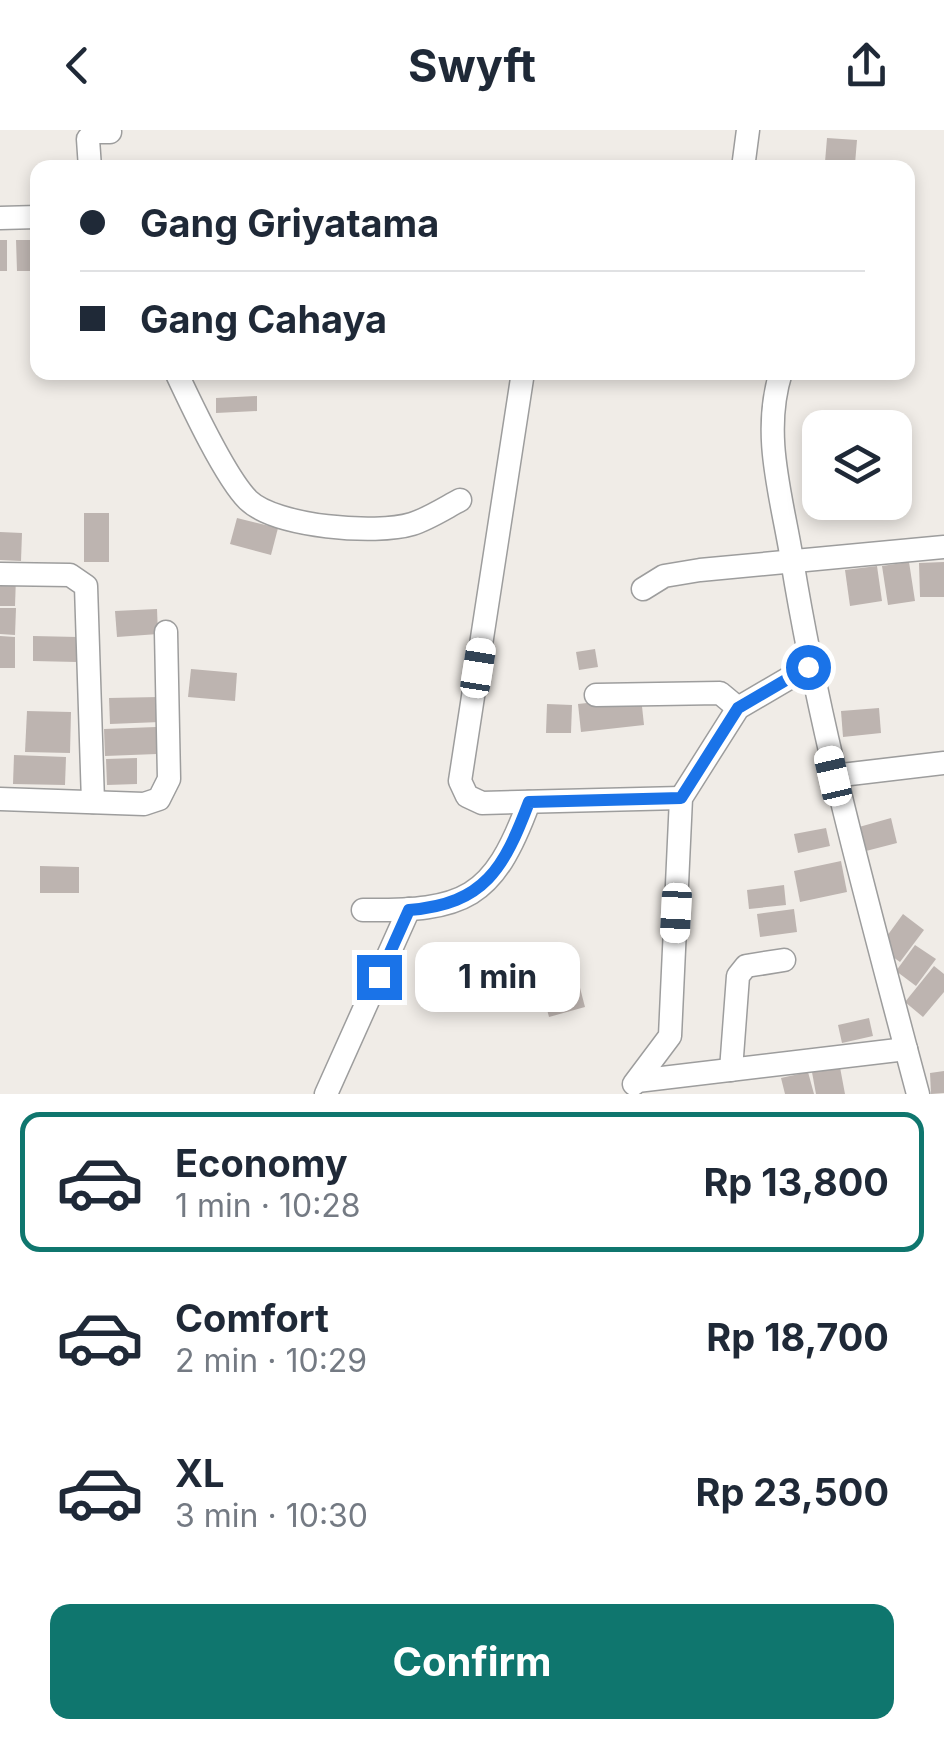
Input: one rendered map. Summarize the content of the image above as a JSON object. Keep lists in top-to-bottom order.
{
  "page": {
    "header": "Swyft",
    "banner": ["Gang Griyatama", "Gang Cahaya"],
    "bubble": "1 min",
    "list": [
      {
        "name": "Economy",
        "note": "1 min · 10:28",
        "value": "Rp 13,800"
      },
      {
        "name": "Comfort",
        "note": "2 min · 10:29",
        "value": "Rp 18,700"
      },
      {
        "name": "XL",
        "note": "3 min · 10:30",
        "value": "Rp 23,500"
      }
    ],
    "buttons": "Confirm"
  }
}
